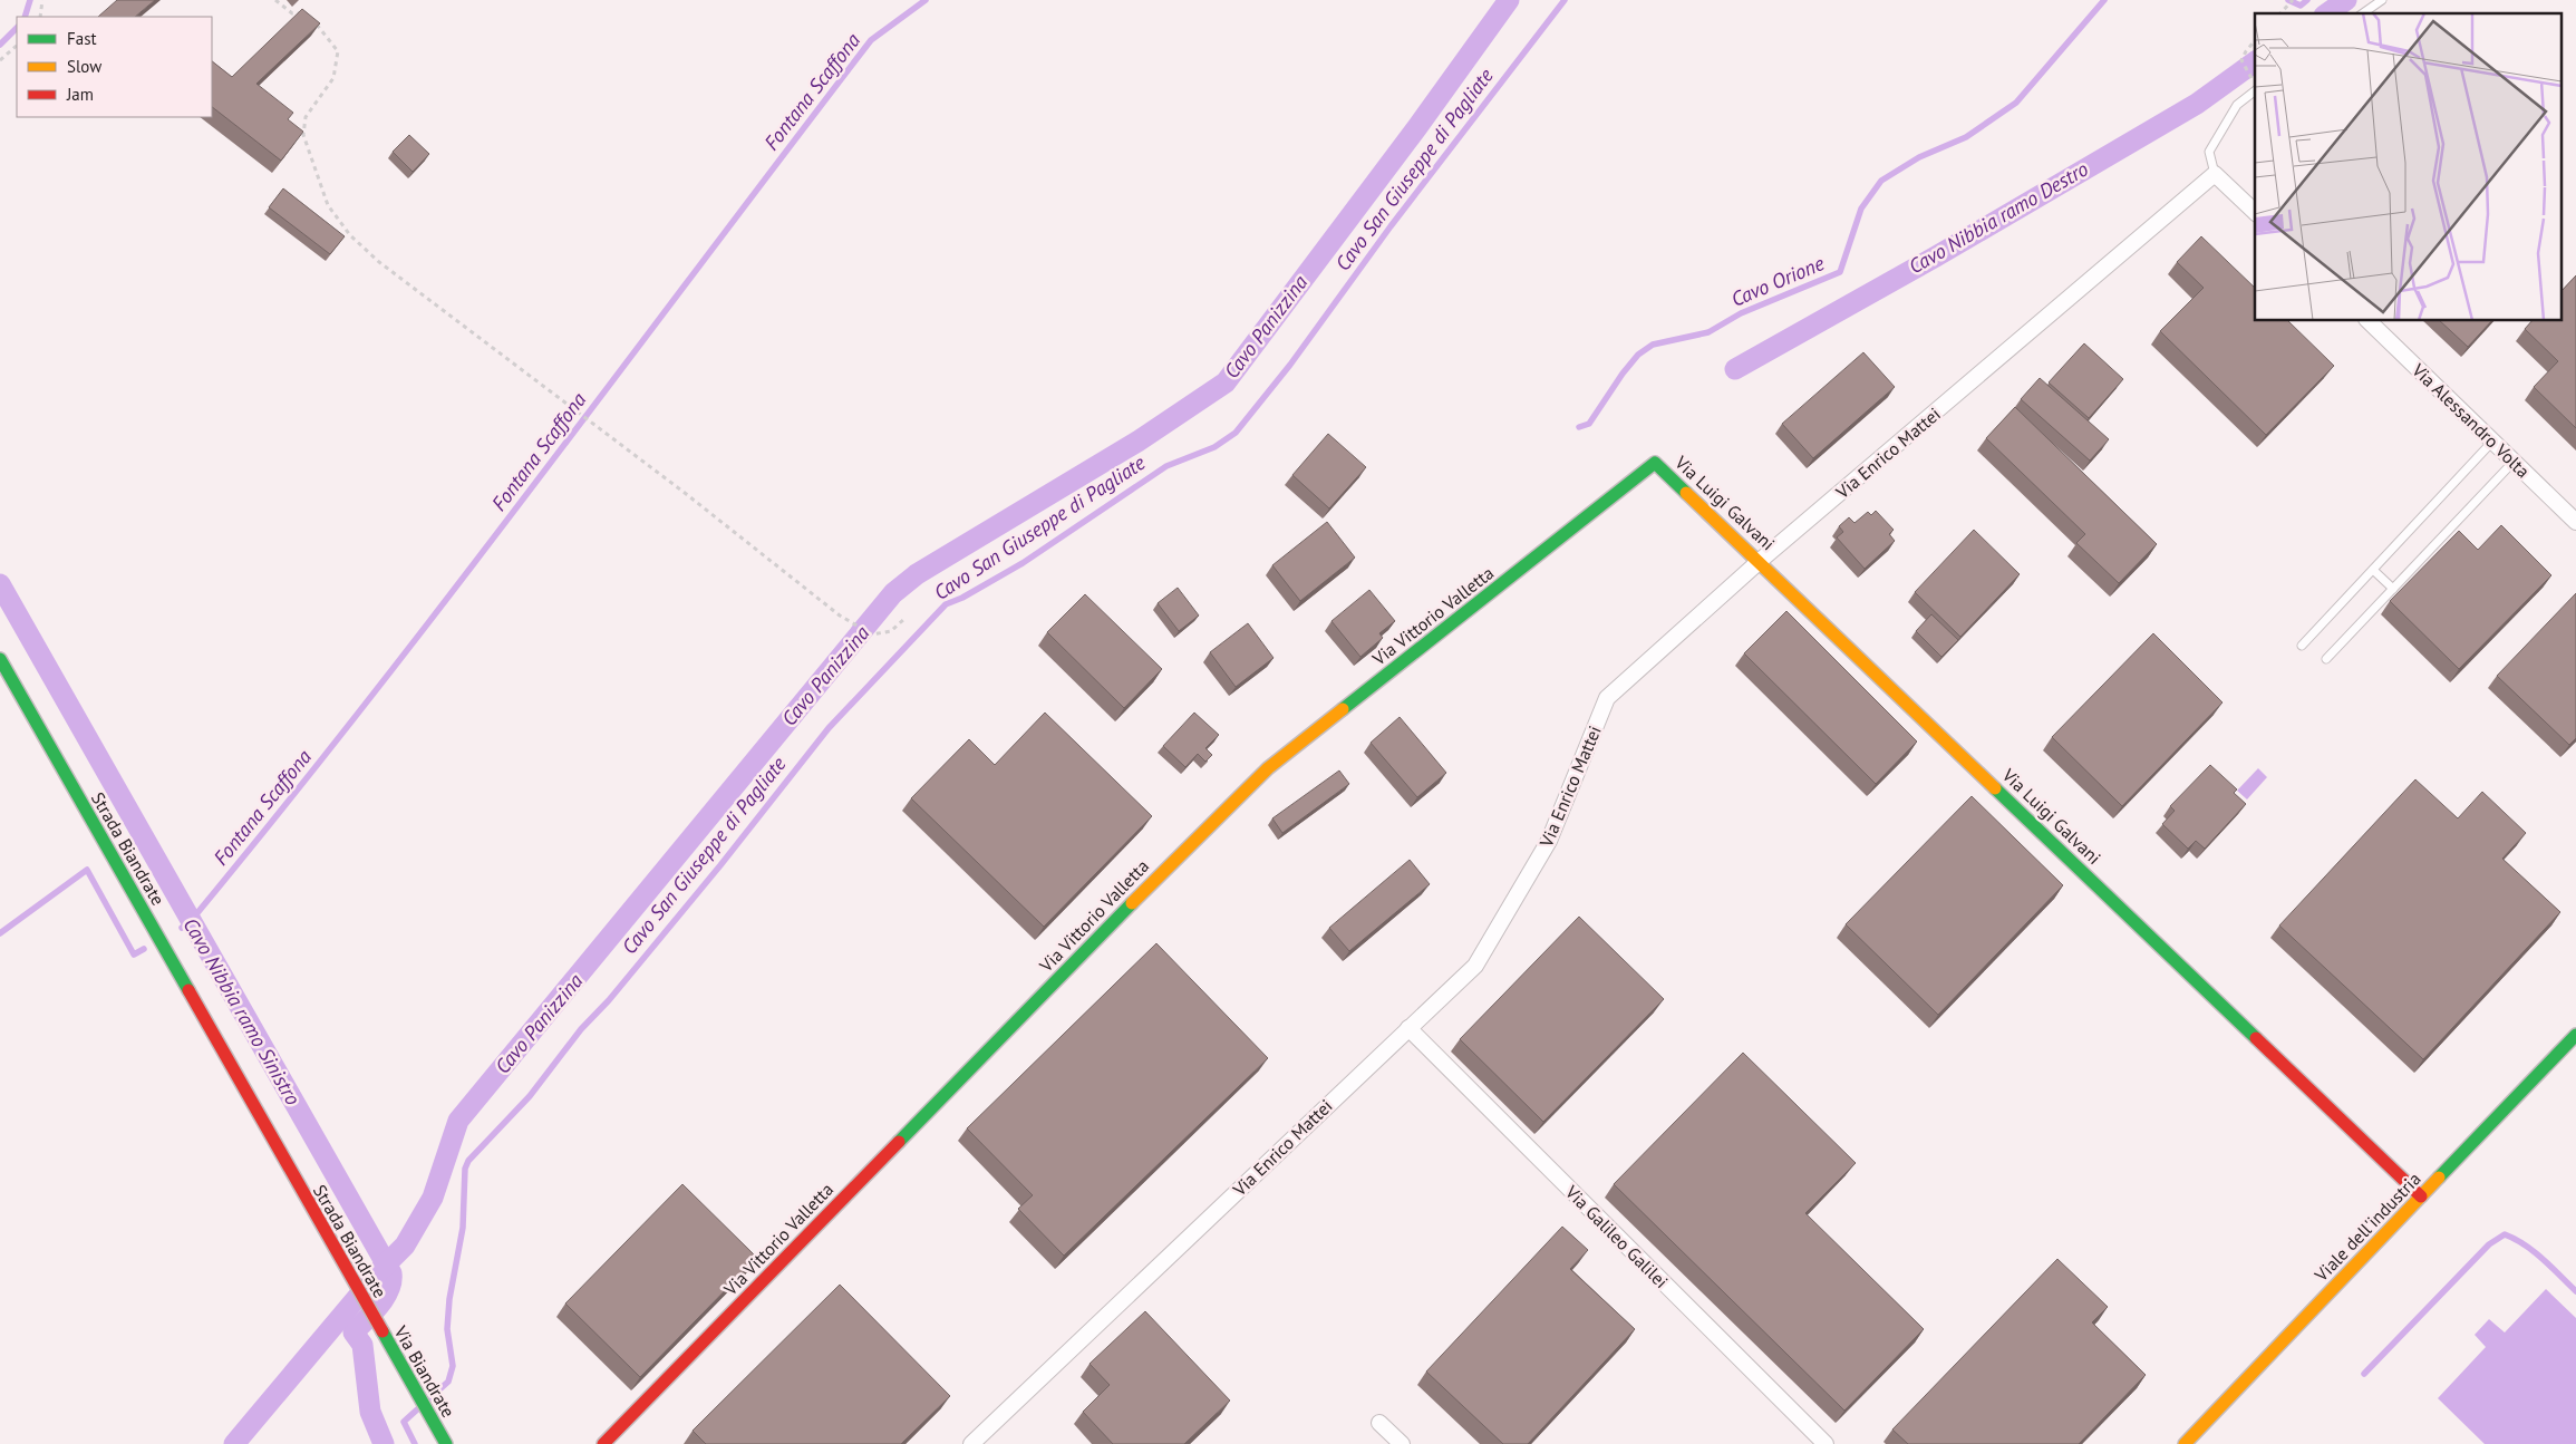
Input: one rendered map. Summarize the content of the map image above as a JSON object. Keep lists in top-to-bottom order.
{
  "streets": {
    "street": [
      "Via Alessandro Volta",
      "Via Enrico Mattei",
      "Via Luigi Galvani",
      "Via Vittorio Valletta",
      "Strada Biandrate",
      "Viale dell'industria",
      "Via Galileo Galilei",
      "Via Biandrate"
    ]
  },
  "crossings": [
    ["Via Enrico Mattei", "Via Luigi Galvani"],
    ["Via Enrico Mattei", "Via Galileo Galilei"],
    ["Via Luigi Galvani", "Via Vittorio Valletta"],
    ["Via Luigi Galvani", "Viale dell'industria"],
    ["Strada Biandrate", "Via Biandrate"]
  ],
  "water": [
    "Fontana Scaffona",
    "Cavo San Giuseppe di Pagliate",
    "Cavo Nibbia ramo Destro",
    "Cavo Orione",
    "Cavo Panizzina",
    "Cavo Nibbia ramo Sinistro"
  ],
  "legend": ["Fast", "Slow", "Jam"]
}
